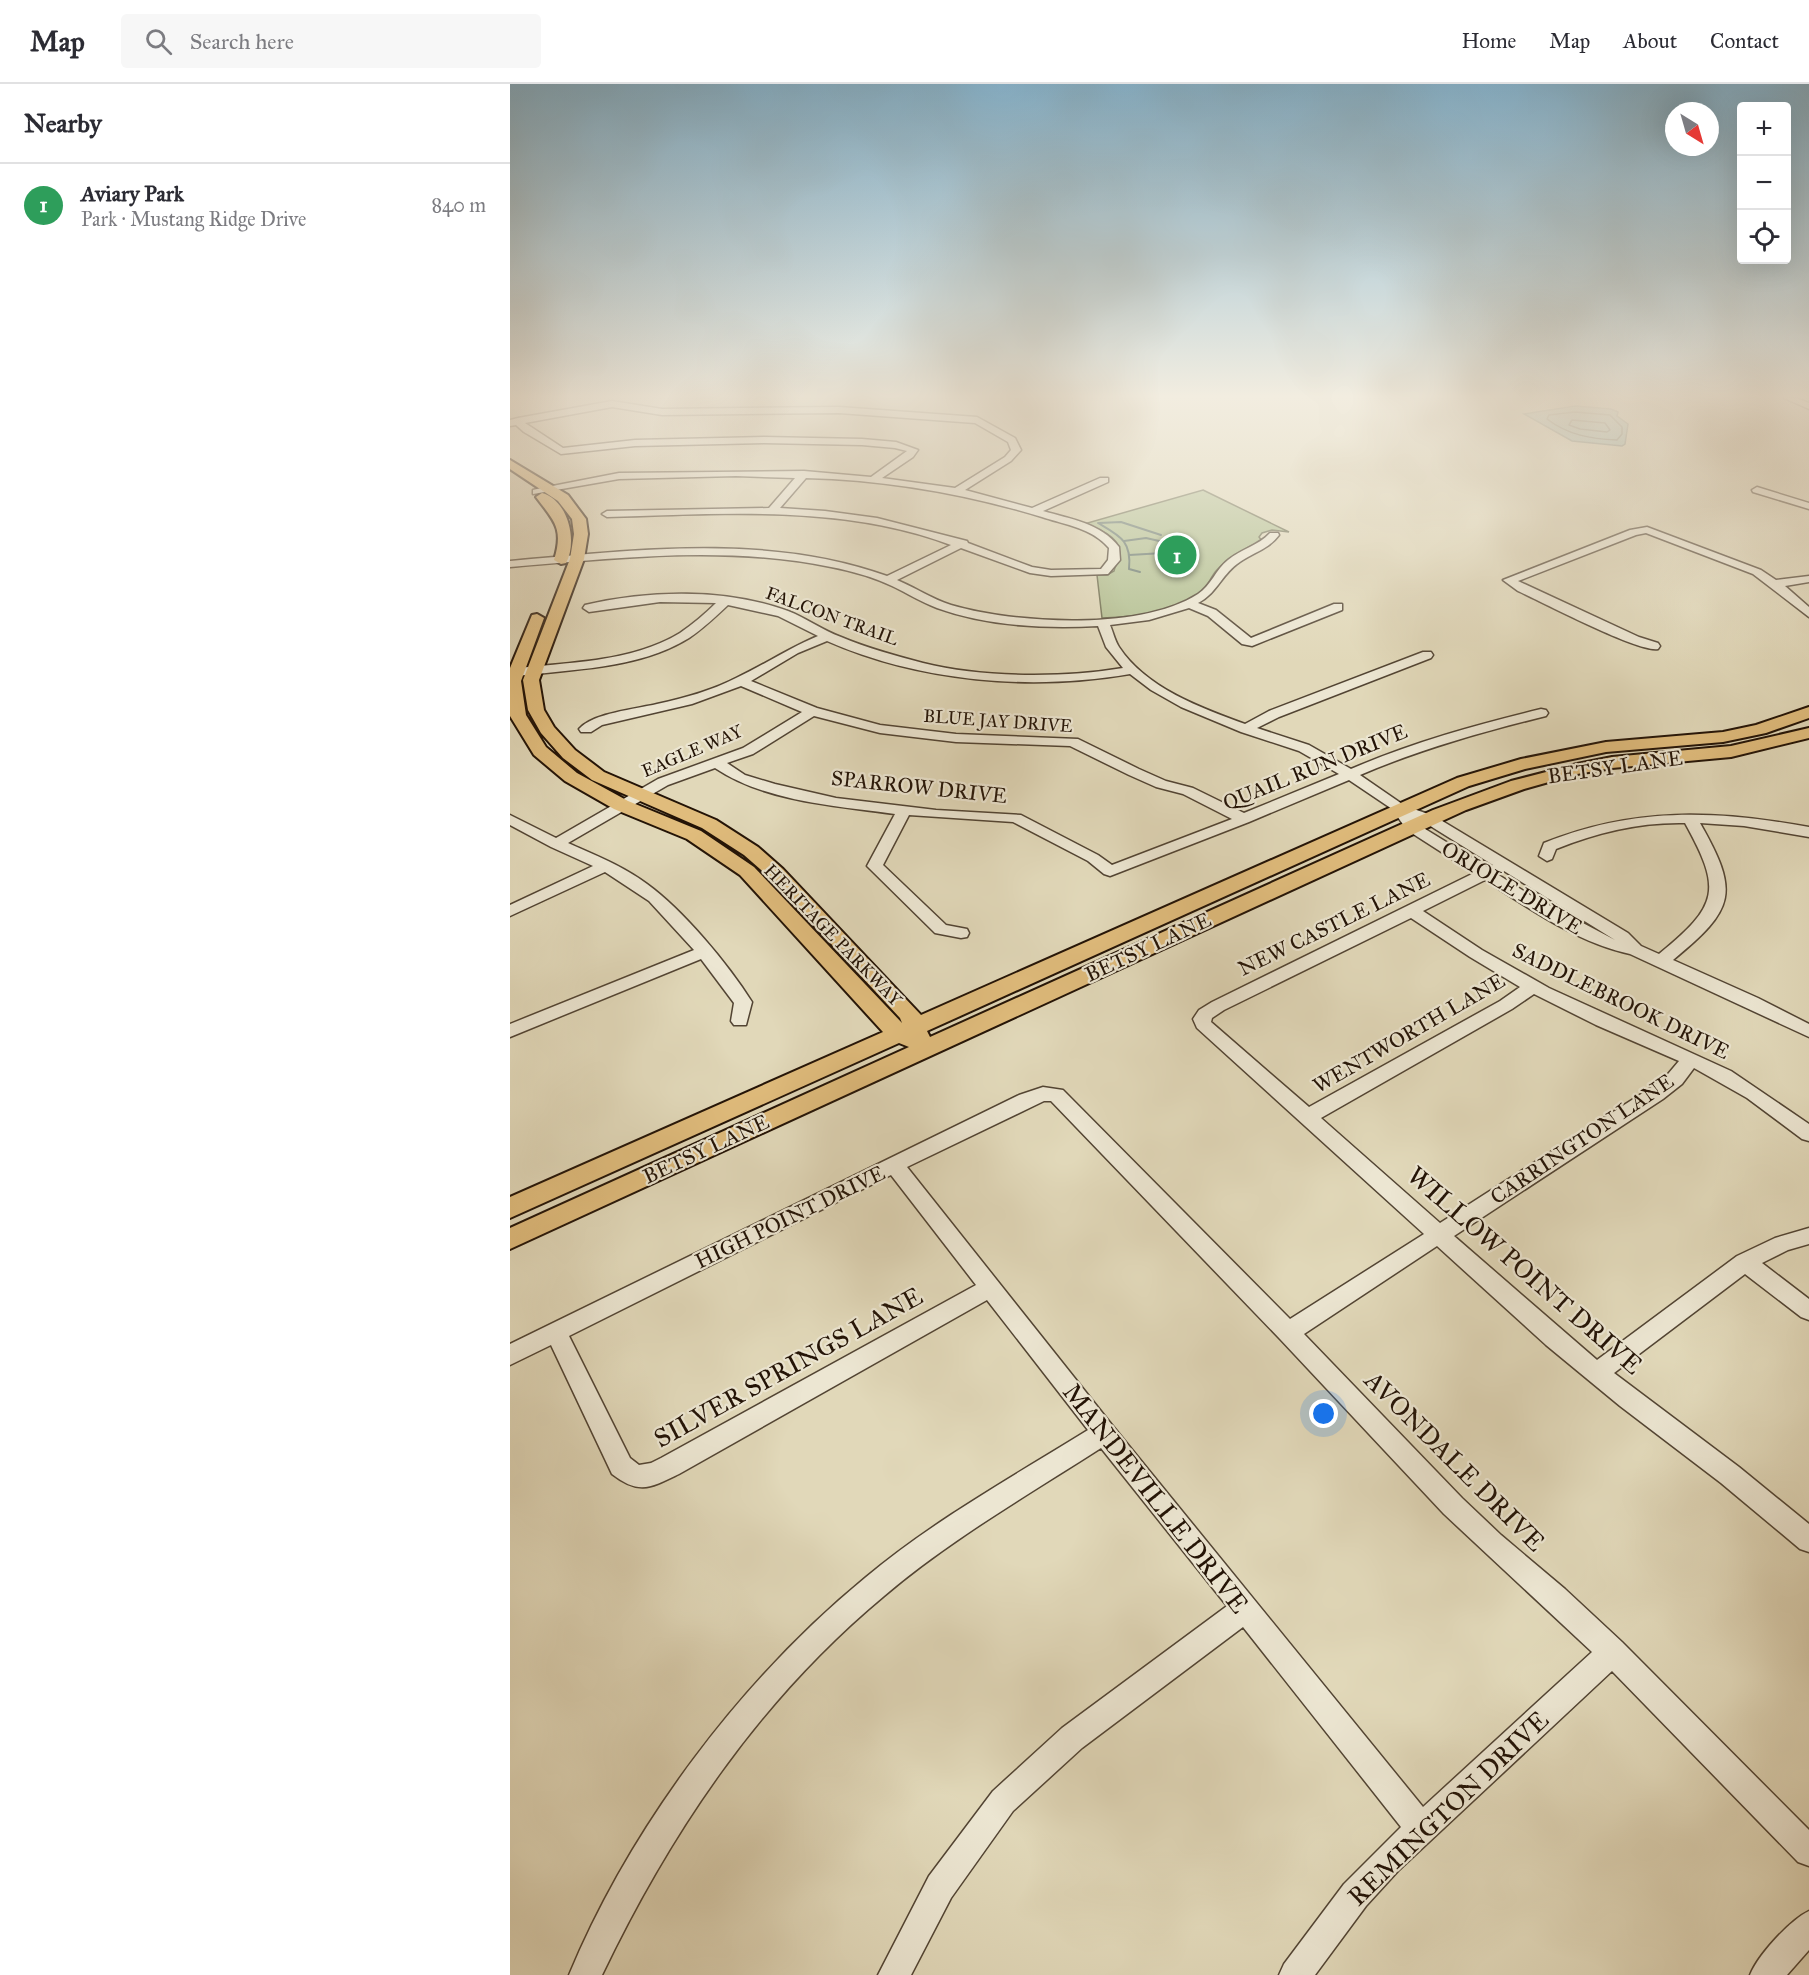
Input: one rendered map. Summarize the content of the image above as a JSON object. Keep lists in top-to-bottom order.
{
  "streets": {
    "main road": ["BETSY LANE", "HERITAGE PARKWAY"],
    "street": [
      "FALCON TRAIL",
      "BLUE JAY DRIVE",
      "EAGLE WAY",
      "QUAIL RUN DRIVE",
      "SPARROW DRIVE",
      "ORIOLE DRIVE",
      "NEW CASTLE LANE",
      "SADDLEBROOK DRIVE",
      "WENTWORTH LANE",
      "CARRINGTON LANE",
      "HIGH POINT DRIVE",
      "WILLOW POINT DRIVE",
      "SILVER SPRINGS LANE",
      "AVONDALE DRIVE",
      "MANDEVILLE DRIVE",
      "REMINGTON DRIVE"
    ]
  },
  "crossings": [
    ["FALCON TRAIL", "ORIOLE DRIVE"],
    ["BLUE JAY DRIVE", "EAGLE WAY"],
    ["BLUE JAY DRIVE", "QUAIL RUN DRIVE"],
    ["EAGLE WAY", "SPARROW DRIVE"],
    ["EAGLE WAY", "HERITAGE PARKWAY"],
    ["QUAIL RUN DRIVE", "SPARROW DRIVE"],
    ["QUAIL RUN DRIVE", "ORIOLE DRIVE"],
    ["BETSY LANE", "ORIOLE DRIVE"],
    ["BETSY LANE", "HERITAGE PARKWAY"],
    ["ORIOLE DRIVE", "NEW CASTLE LANE"],
    ["NEW CASTLE LANE", "SADDLEBROOK DRIVE"],
    ["NEW CASTLE LANE", "WILLOW POINT DRIVE"],
    ["SADDLEBROOK DRIVE", "WENTWORTH LANE"],
    ["SADDLEBROOK DRIVE", "CARRINGTON LANE"],
    ["WENTWORTH LANE", "WILLOW POINT DRIVE"],
    ["CARRINGTON LANE", "WILLOW POINT DRIVE"],
    ["CARRINGTON LANE", "AVONDALE DRIVE"],
    ["HIGH POINT DRIVE", "SILVER SPRINGS LANE"],
    ["HIGH POINT DRIVE", "AVONDALE DRIVE"],
    ["HIGH POINT DRIVE", "MANDEVILLE DRIVE"],
    ["SILVER SPRINGS LANE", "MANDEVILLE DRIVE"],
    ["AVONDALE DRIVE", "REMINGTON DRIVE"],
    ["MANDEVILLE DRIVE", "REMINGTON DRIVE"]
  ],
  "north": "bottom right",
  "page": {
    "header": "Map",
    "search": "Search here",
    "nav": [
      "Home",
      "Map",
      "About",
      "Contact"
    ],
    "heading": "Nearby",
    "map_buttons": ["+", "−"],
    "list": [
      {
        "mark": "1",
        "name": "Aviary Park",
        "note": "Park · Mustang Ridge Drive",
        "value": "840 m"
      }
    ],
    "pins": "1"
  }
}
